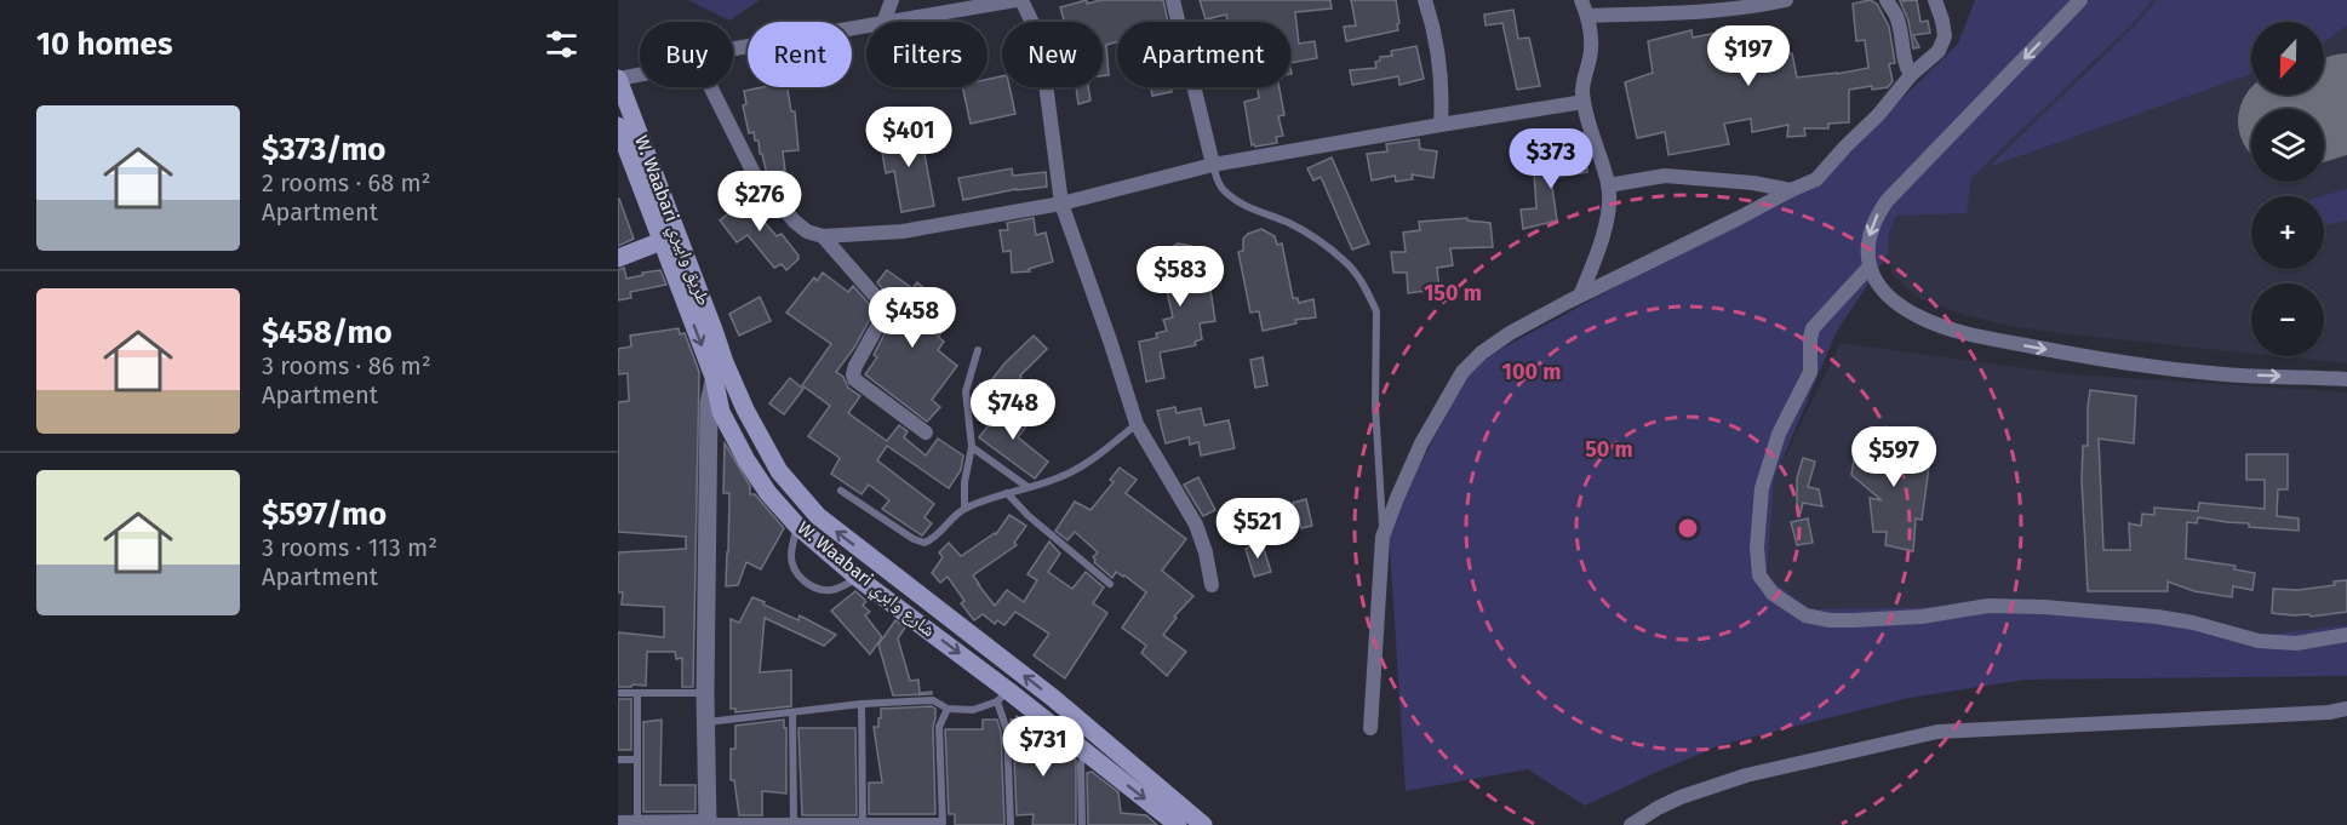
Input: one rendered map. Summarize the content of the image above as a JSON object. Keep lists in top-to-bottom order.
{
  "streets": {
    "main road": ["W. Waabari طريق وابيري", "W. Waabari شارع وابري"]
  },
  "crossings": [
    ["W. Waabari طريق وابيري", "W. Waabari شارع وابري"]
  ],
  "north": "bottom",
  "page": {
    "heading": "10 homes",
    "map_buttons": ["+", "−"],
    "chip": [
      "Buy",
      "Rent",
      "Filters",
      "New",
      "Apartment"
    ],
    "price": [
      "$197",
      "$401",
      "$373",
      "$276",
      "$583",
      "$458",
      "$748",
      "$597",
      "$521",
      "$731"
    ],
    "list": [
      {
        "name": "$373/mo",
        "note": "2 rooms · 68 m² · Apartment"
      },
      {
        "name": "$458/mo",
        "note": "3 rooms · 86 m² · Apartment"
      },
      {
        "name": "$597/mo",
        "note": "3 rooms · 113 m² · Apartment"
      }
    ]
  },
  "rings": ["150 m", "100 m", "50 m"]
}
